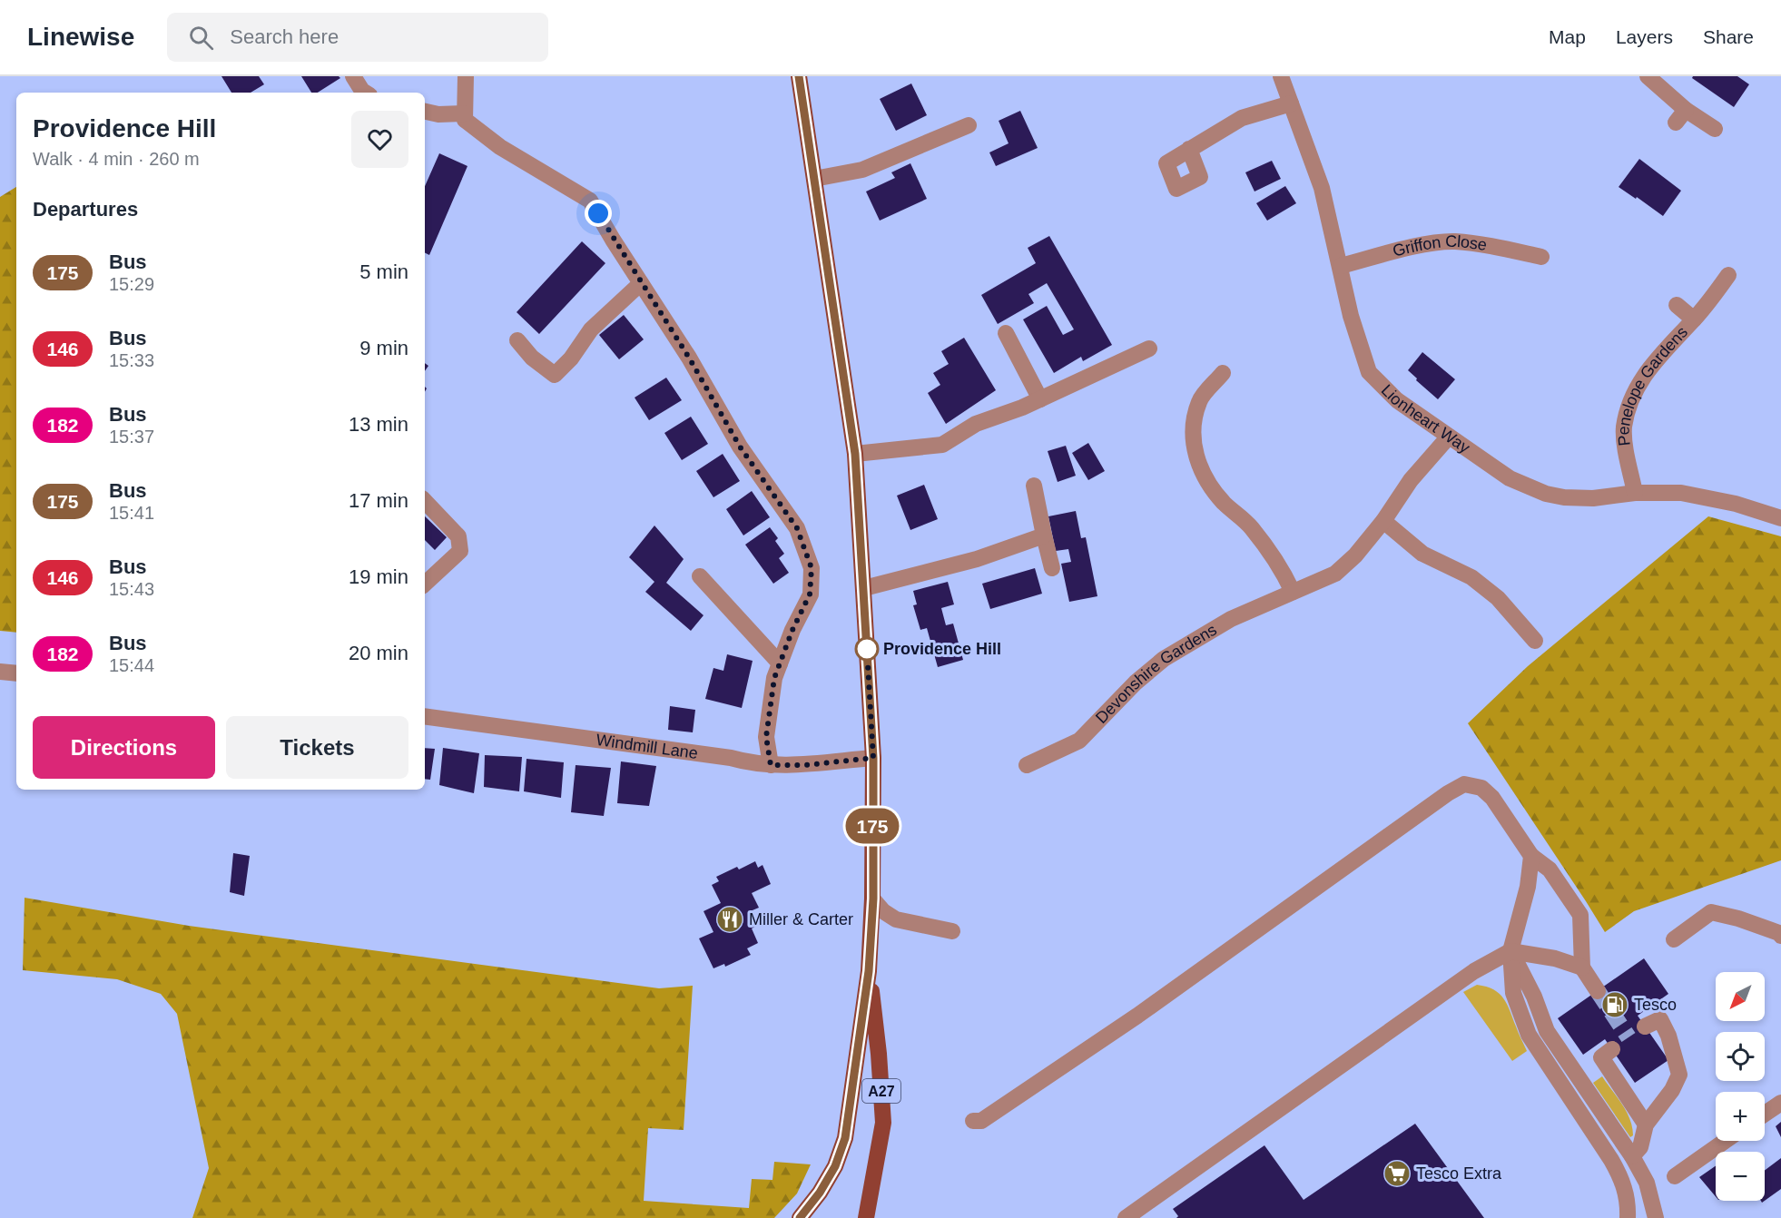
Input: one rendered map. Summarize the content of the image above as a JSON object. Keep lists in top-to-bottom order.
{
  "streets": {
    "main road": ["A27"],
    "street": [
      "Griffon Close",
      "Penelope Gardens",
      "Lionheart Way",
      "Devonshire Gardens",
      "Windmill Lane"
    ]
  },
  "crossings": [
    ["Griffon Close", "Lionheart Way"],
    ["Penelope Gardens", "Lionheart Way"],
    ["Lionheart Way", "Devonshire Gardens"],
    ["Windmill Lane", "A27"]
  ],
  "places": {
    "other": ["Providence Hill"],
    "restaurant": ["Miller & Carter"],
    "fuel station": ["Tesco"],
    "supermarket": ["Tesco Extra"]
  },
  "lines": ["bus line 175"],
  "north": "bottom left",
  "page": {
    "header": "Linewise",
    "search": "Search here",
    "nav": ["Map", "Layers", "Share"],
    "on_map": "175",
    "heading": [
      ["Providence Hill", "Walk · 4 min · 260 m"],
      "Departures"
    ],
    "list": [
      {
        "mark": "175",
        "name": "Bus",
        "note": "15:29",
        "value": "5 min"
      },
      {
        "mark": "146",
        "name": "Bus",
        "note": "15:33",
        "value": "9 min"
      },
      {
        "mark": "182",
        "name": "Bus",
        "note": "15:37",
        "value": "13 min"
      },
      {
        "mark": "175",
        "name": "Bus",
        "note": "15:41",
        "value": "17 min"
      },
      {
        "mark": "146",
        "name": "Bus",
        "note": "15:43",
        "value": "19 min"
      },
      {
        "mark": "182",
        "name": "Bus",
        "note": "15:44",
        "value": "20 min"
      }
    ],
    "buttons": ["Directions", "Tickets"],
    "map_buttons": ["+", "−"]
  }
}
